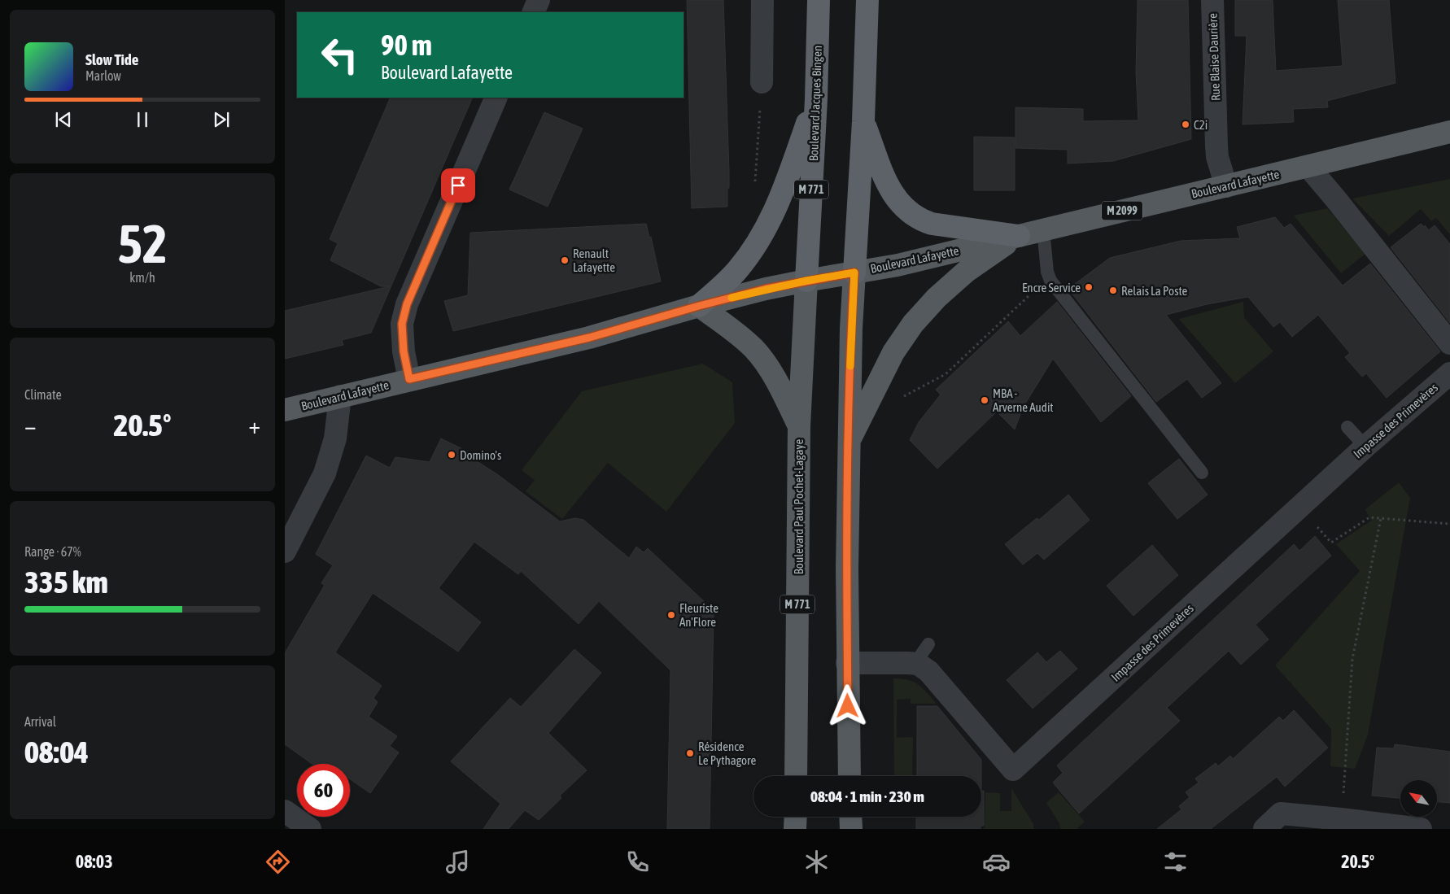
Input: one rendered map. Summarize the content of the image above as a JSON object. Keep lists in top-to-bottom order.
{
  "streets": {
    "highway": ["Boulevard Jacques Bingen", "M 771"],
    "main road": ["Boulevard Lafayette", "M 2099", "Boulevard Paul Pochet-Lagaye"],
    "street": ["Rue Blaise Daurière", "Impasse des Primevères"]
  },
  "crossings": [
    ["Rue Blaise Daurière", "Boulevard Lafayette"],
    ["Boulevard Jacques Bingen", "Boulevard Lafayette"],
    ["Boulevard Jacques Bingen", "Boulevard Paul Pochet-Lagaye"],
    ["Boulevard Lafayette", "Boulevard Paul Pochet-Lagaye"]
  ],
  "places": [
    "C2i",
    "Renault Lafayette",
    "Encre Service",
    "Relais La Poste",
    "MBA - Arverne Audit",
    "Domino's",
    "Fleuriste An'Flore",
    "Résidence Le Pythagore"
  ],
  "north": "top left",
  "page": {
    "turn": ["90 m", "Boulevard Lafayette"],
    "song": ["Slow Tide", "Marlow"],
    "tile": [
      ["52", "km/h"],
      "Climate",
      ["Range · 67%", "335 km"],
      ["Arrival", "08:04"]
    ],
    "heat": ["−", "20.5°", "+"],
    "limit": "60",
    "trip": "08:04 · 1 min · 230 m",
    "tabs": ["08:03", "20.5°"]
  }
}
